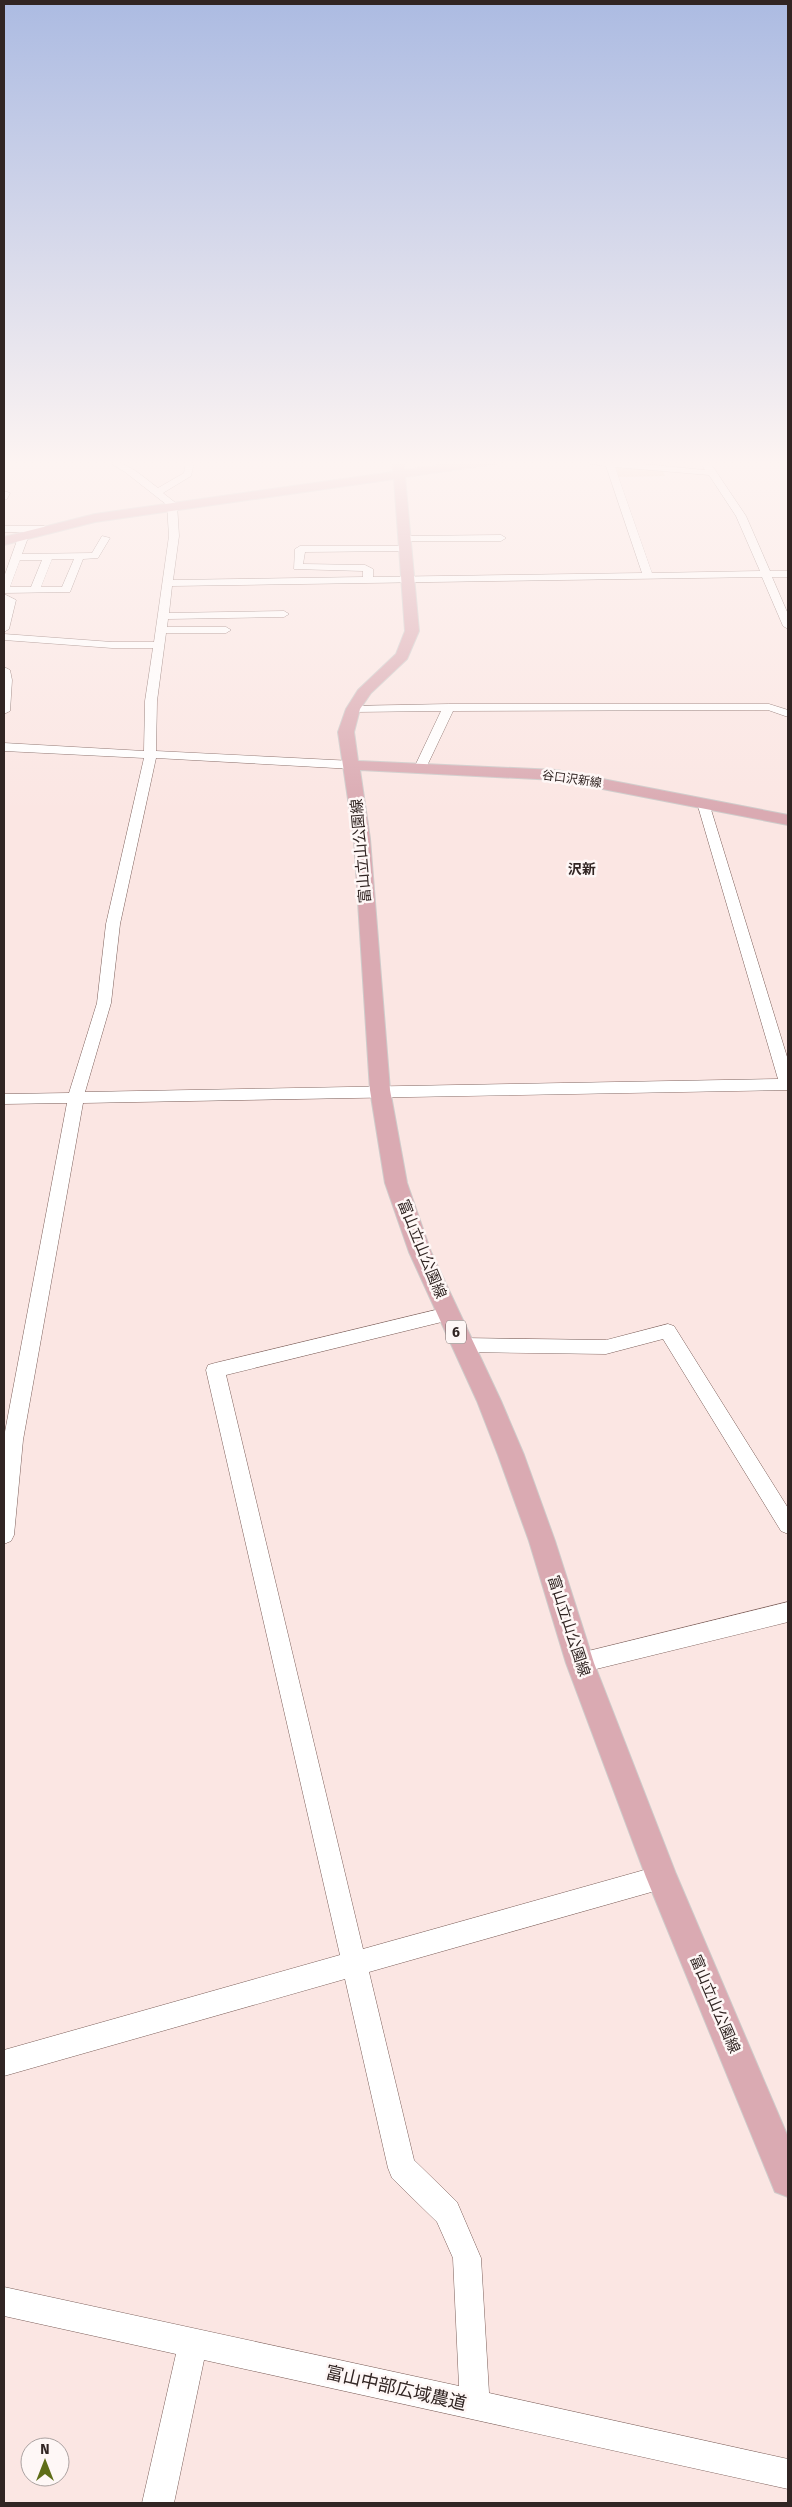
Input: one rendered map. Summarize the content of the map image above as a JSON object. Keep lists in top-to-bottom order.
{
  "streets": {
    "main road": ["谷口沢新線", "富山立山公園線", "6"],
    "street": ["富山中部広域農道"]
  },
  "crossings": [
    ["谷口沢新線", "富山立山公園線"]
  ],
  "districts": ["沢新"],
  "north": "top"
}
